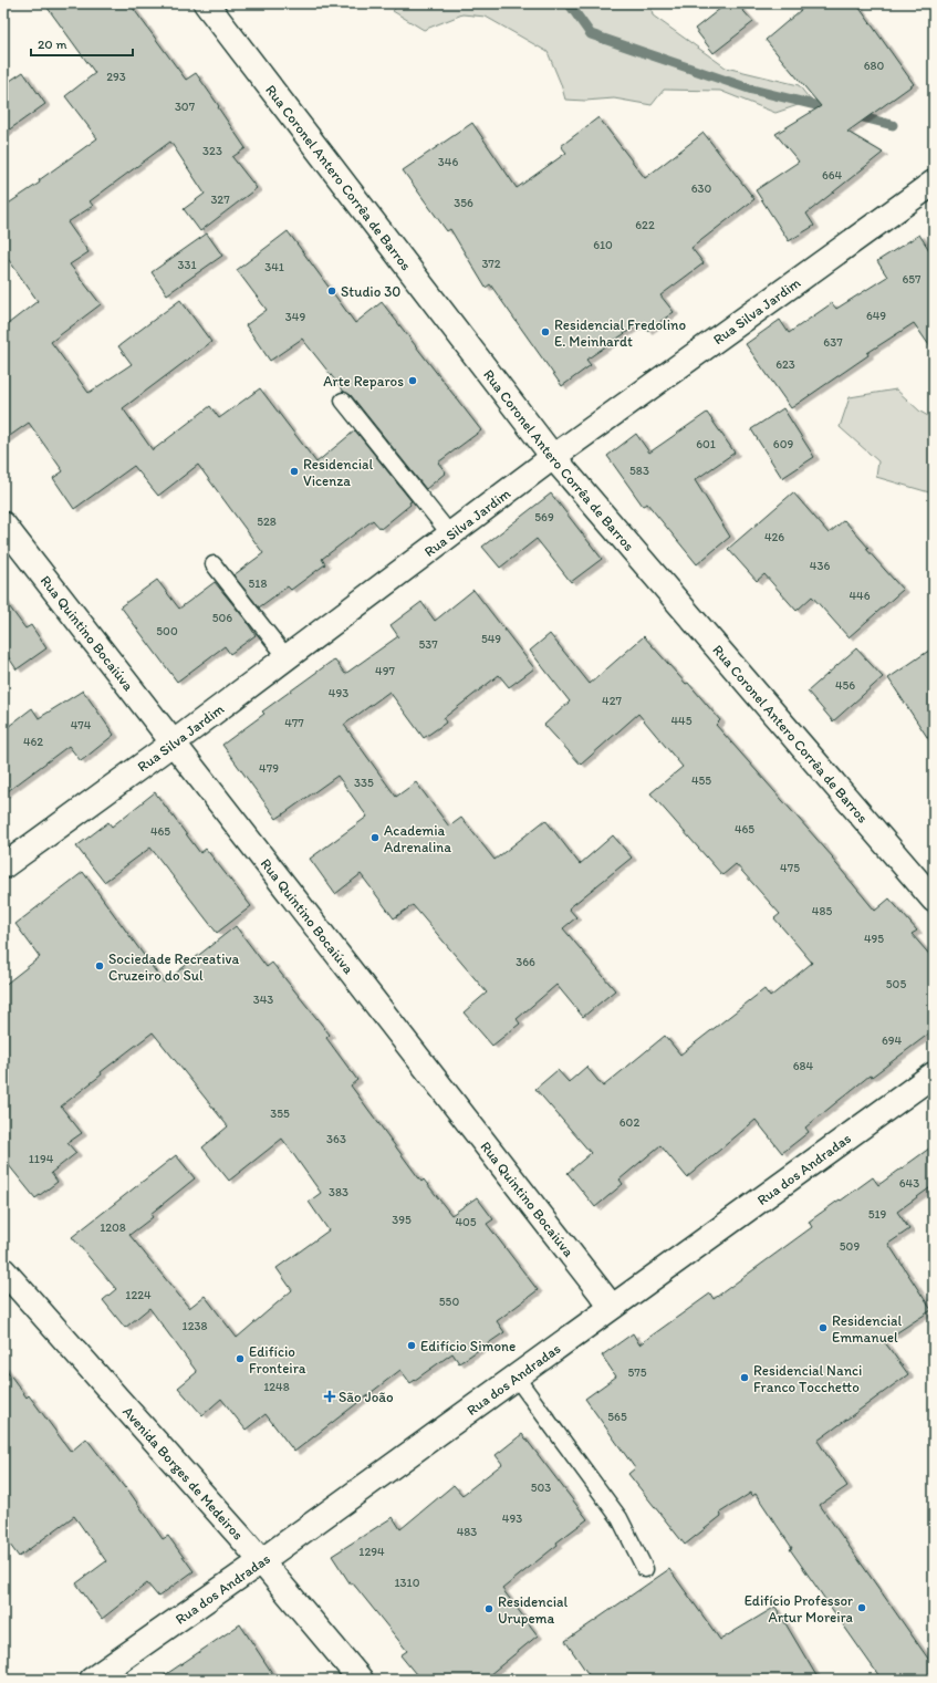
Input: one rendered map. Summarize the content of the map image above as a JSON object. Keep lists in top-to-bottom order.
{
  "streets": {
    "street": [
      "Rua Coronel Antero Corrêa de Barros",
      "Rua Silva Jardim",
      "Rua Quintino Bocaiúva",
      "Rua dos Andradas",
      "Avenida Borges de Medeiros"
    ]
  },
  "crossings": [
    ["Rua Coronel Antero Corrêa de Barros", "Rua Silva Jardim"],
    ["Rua Silva Jardim", "Rua Quintino Bocaiúva"],
    ["Rua Quintino Bocaiúva", "Rua dos Andradas"],
    ["Rua dos Andradas", "Avenida Borges de Medeiros"]
  ],
  "places": {
    "other": [
      "Studio 30",
      "Residencial Fredolino E. Meinhardt",
      "Arte Reparos",
      "Residencial Vicenza",
      "Academia Adrenalina",
      "Sociedade Recreativa Cruzeiro do Sul",
      "Residencial Emmanuel",
      "Edifício Simone",
      "Edifício Fronteira",
      "Residencial Nanci Franco Tocchetto",
      "Edifício Professor Artur Moreira",
      "Residencial Urupema"
    ],
    "health": ["São João"]
  },
  "house_numbers": [
    "680",
    "293",
    "307",
    "323",
    "346",
    "664",
    "630",
    "327",
    "356",
    "622",
    "610",
    "372",
    "331",
    "341",
    "657",
    "649",
    "349",
    "637",
    "623",
    "601",
    "609",
    "583",
    "569",
    "528",
    "426",
    "436",
    "518",
    "446",
    "506",
    "500",
    "549",
    "537",
    "497",
    "456",
    "493",
    "427",
    "445",
    "477",
    "474",
    "462",
    "479",
    "455",
    "335",
    "465",
    "465",
    "475",
    "485",
    "495",
    "366",
    "505",
    "343",
    "694",
    "684",
    "355",
    "602",
    "363",
    "1194",
    "643",
    "383",
    "519",
    "395",
    "405",
    "1208",
    "509",
    "1224",
    "550",
    "1238",
    "575",
    "1248",
    "565",
    "503",
    "493",
    "483",
    "1294",
    "1310"
  ],
  "scale_bar": "20 m"
}
